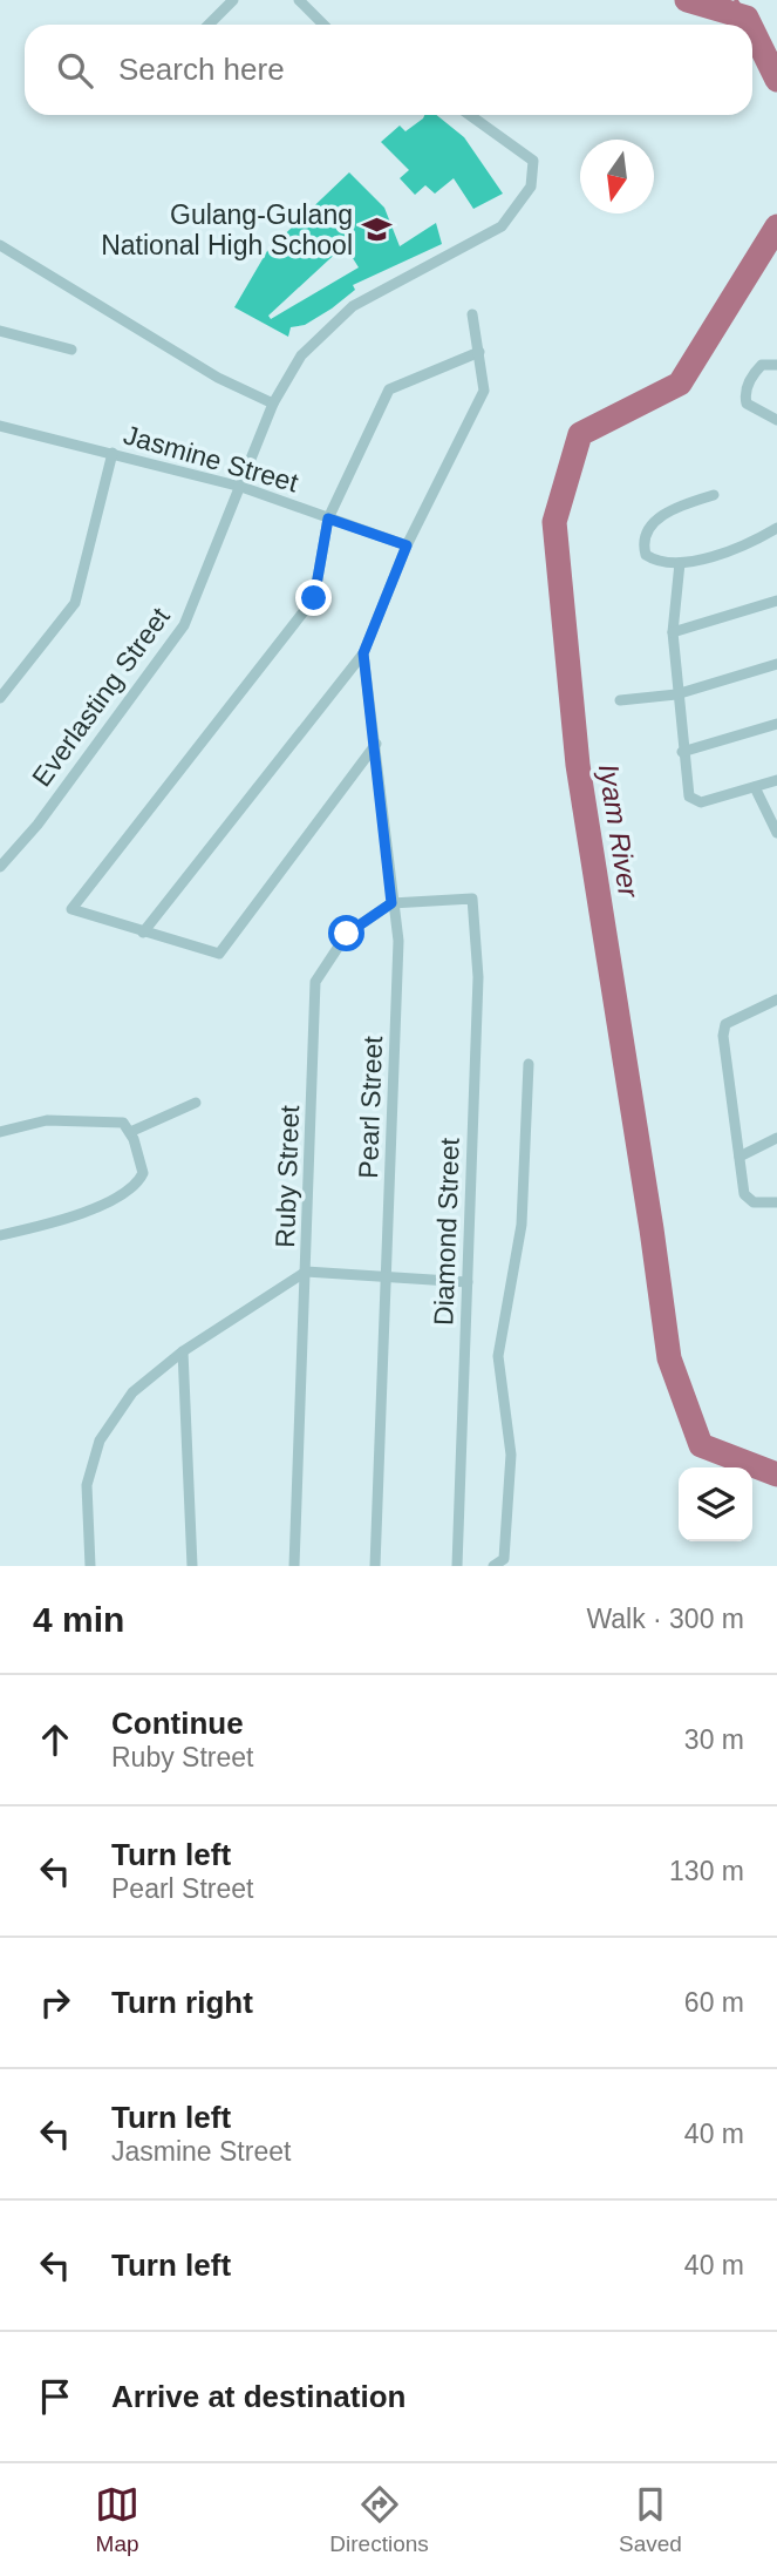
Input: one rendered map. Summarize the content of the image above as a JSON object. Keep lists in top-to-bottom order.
{
  "streets": {
    "street": [
      "Jasmine Street",
      "Everlasting Street",
      "Pearl Street",
      "Ruby Street",
      "Diamond Street"
    ]
  },
  "crossings": [
    ["Jasmine Street", "Everlasting Street"],
    ["Pearl Street", "Ruby Street"],
    ["Pearl Street", "Diamond Street"],
    ["Ruby Street", "Diamond Street"]
  ],
  "water": ["Iyam River"],
  "places": {
    "school or university": ["Gulang-Gulang National High School"]
  },
  "north": "bottom",
  "page": {
    "search": "Search here",
    "heading": ["4 min", "Walk · 300 m"],
    "list": [
      ["Continue", "Ruby Street", "30 m"],
      ["Turn left", "Pearl Street", "130 m"],
      ["Turn right", "60 m"],
      ["Turn left", "Jasmine Street", "40 m"],
      ["Turn left", "40 m"],
      "Arrive at destination"
    ],
    "nav": ["Map", "Directions", "Saved"]
  }
}
